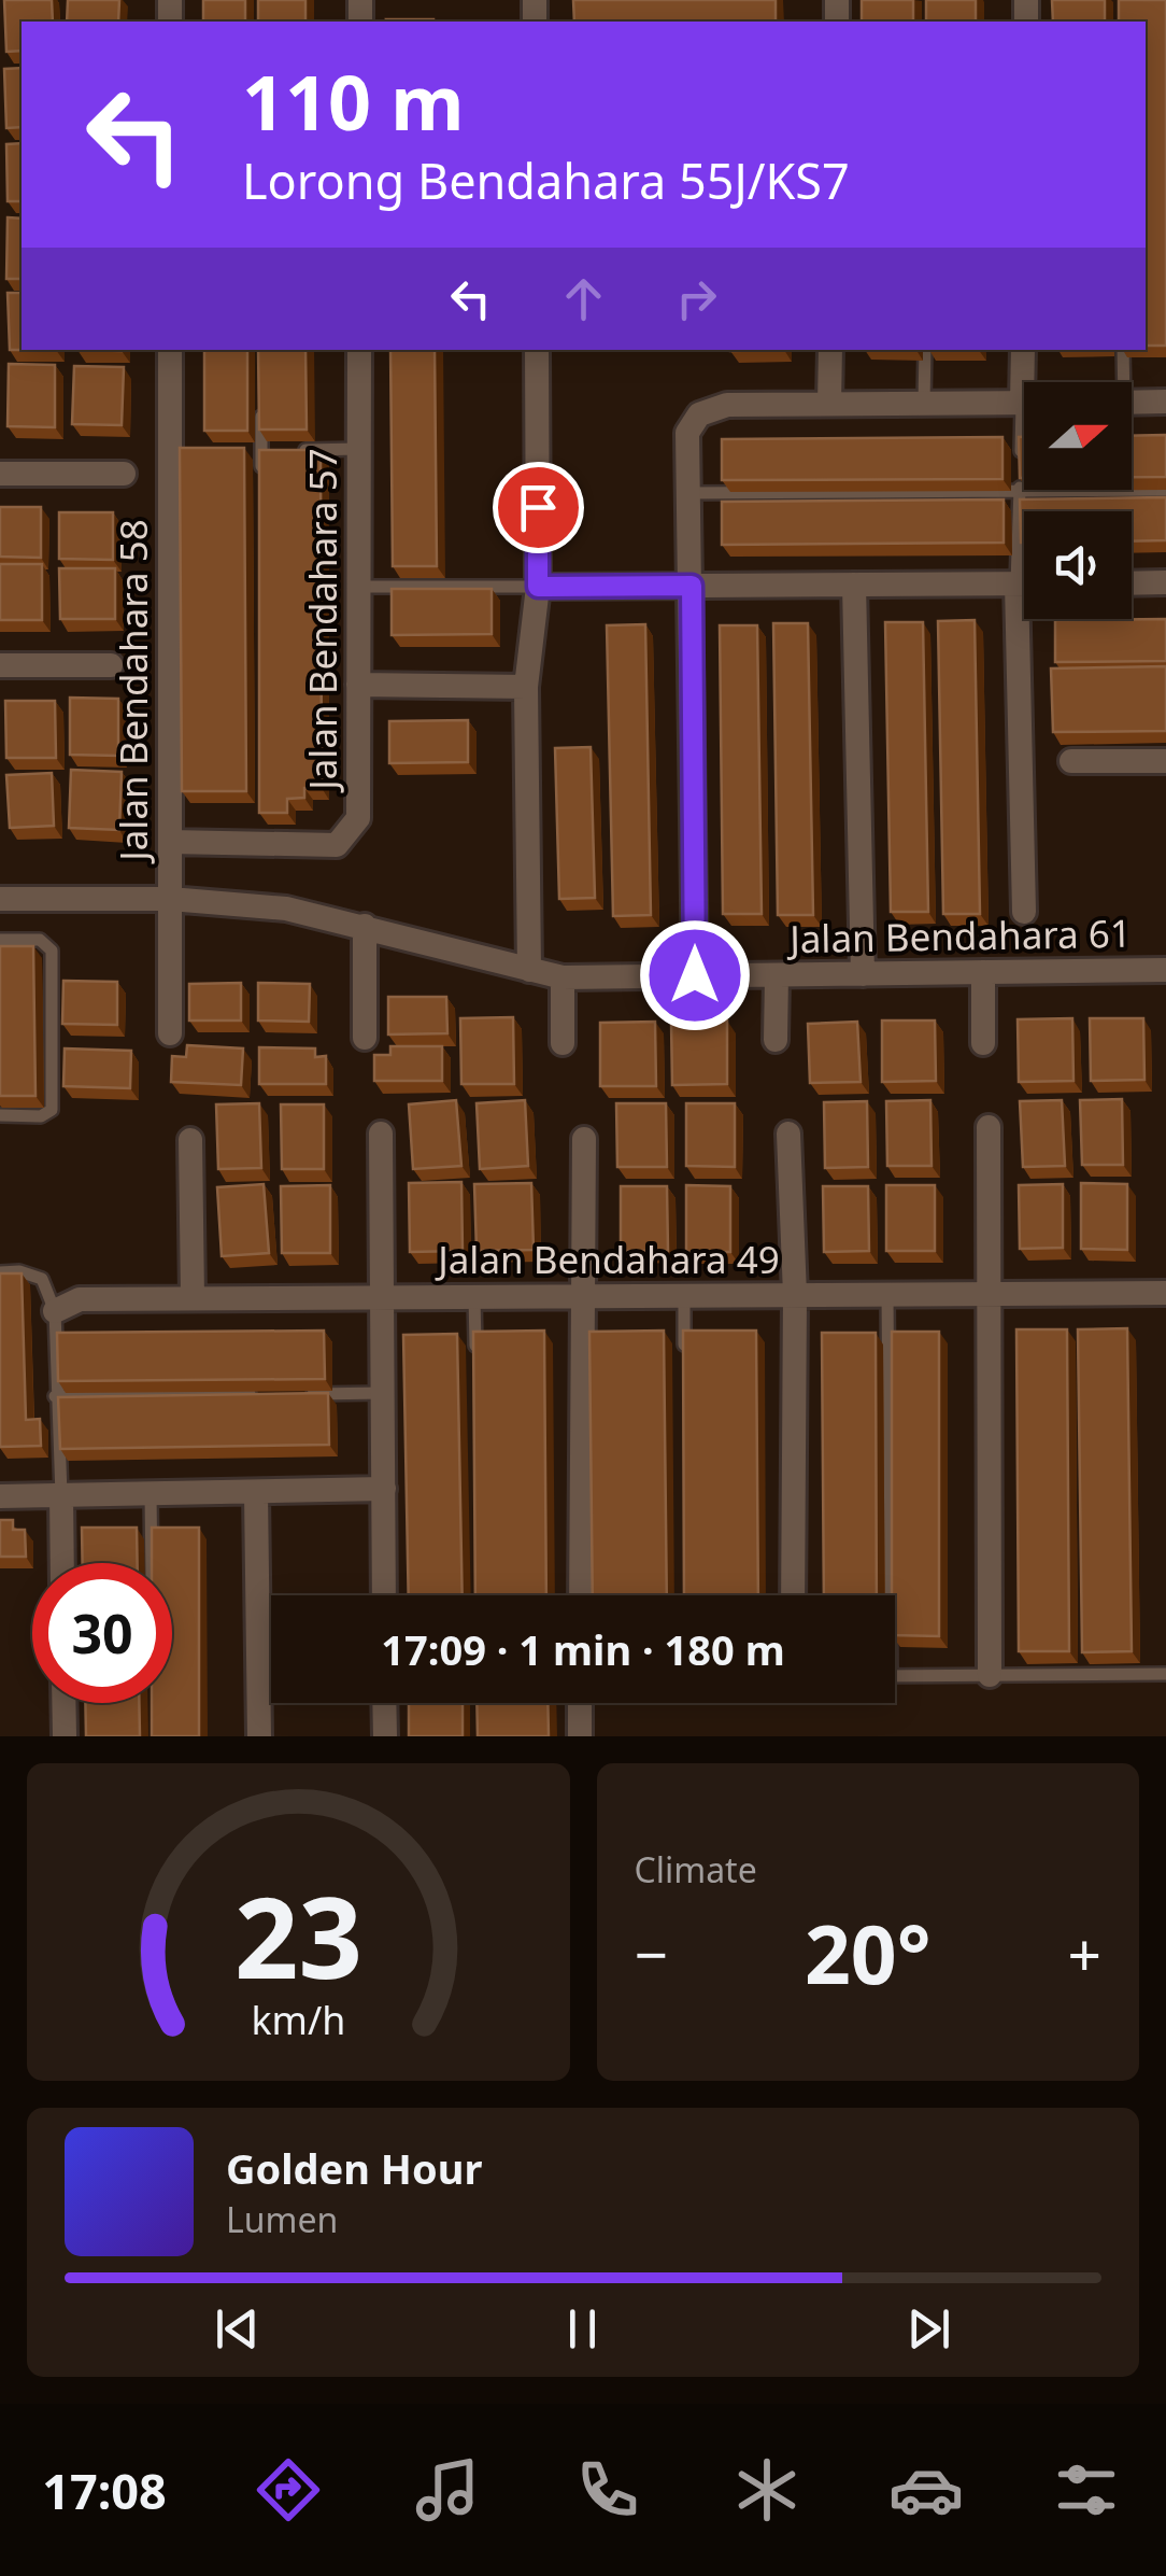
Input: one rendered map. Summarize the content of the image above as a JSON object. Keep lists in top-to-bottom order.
{
  "streets": {
    "street": [
      "Jalan Bendahara 57",
      "Jalan Bendahara 58",
      "Jalan Bendahara 61",
      "Jalan Bendahara 49"
    ]
  },
  "crossings": [
    ["Jalan Bendahara 57", "Jalan Bendahara 58"],
    ["Jalan Bendahara 58", "Jalan Bendahara 61"]
  ],
  "north": "right",
  "page": {
    "turn": ["110 m", "Lorong Bendahara 55J/KS7"],
    "limit": "30",
    "trip": "17:09 · 1 min · 180 m",
    "tile": "Climate",
    "heat": ["−", "20°", "+"],
    "song": ["Golden Hour", "Lumen"],
    "tabs": "17:08",
    "gauge": ["23", "km/h"]
  }
}
